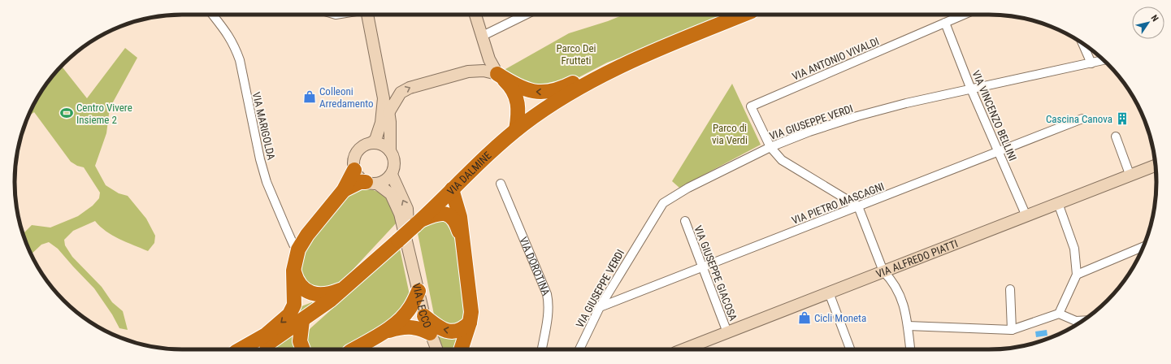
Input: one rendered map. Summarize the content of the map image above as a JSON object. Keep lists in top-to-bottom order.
{
  "streets": {
    "highway": ["VIA DALMINE"],
    "main road": ["VIA ALFREDO PIATTI", "VIA LECCO"],
    "street": [
      "VIA ANTONIO VIVALDI",
      "VIA VINCENZO BELLINI",
      "VIA GIUSEPPE VERDI",
      "VIA MARIGOLDA",
      "VIA PIETRO MASCAGNI",
      "VIA DOROTINA",
      "VIA GIUSEPPE GIACOSA"
    ]
  },
  "crossings": [
    ["VIA ANTONIO VIVALDI", "VIA VINCENZO BELLINI"],
    ["VIA ANTONIO VIVALDI", "VIA GIUSEPPE VERDI"],
    ["VIA VINCENZO BELLINI", "VIA GIUSEPPE VERDI"],
    ["VIA VINCENZO BELLINI", "VIA PIETRO MASCAGNI"],
    ["VIA VINCENZO BELLINI", "VIA ALFREDO PIATTI"],
    ["VIA GIUSEPPE VERDI", "VIA PIETRO MASCAGNI"],
    ["VIA PIETRO MASCAGNI", "VIA GIUSEPPE GIACOSA"],
    ["VIA ALFREDO PIATTI", "VIA GIUSEPPE GIACOSA"]
  ],
  "parks": ["Parco Dei Frutteti", "Parco di via Verdi"],
  "places": {
    "shop": ["Colleoni Arredamento", "Cicli Moneta"],
    "sports": ["Centro Vivere Insieme 2"],
    "building": ["Cascina Canova"]
  },
  "north": "top right"
}
